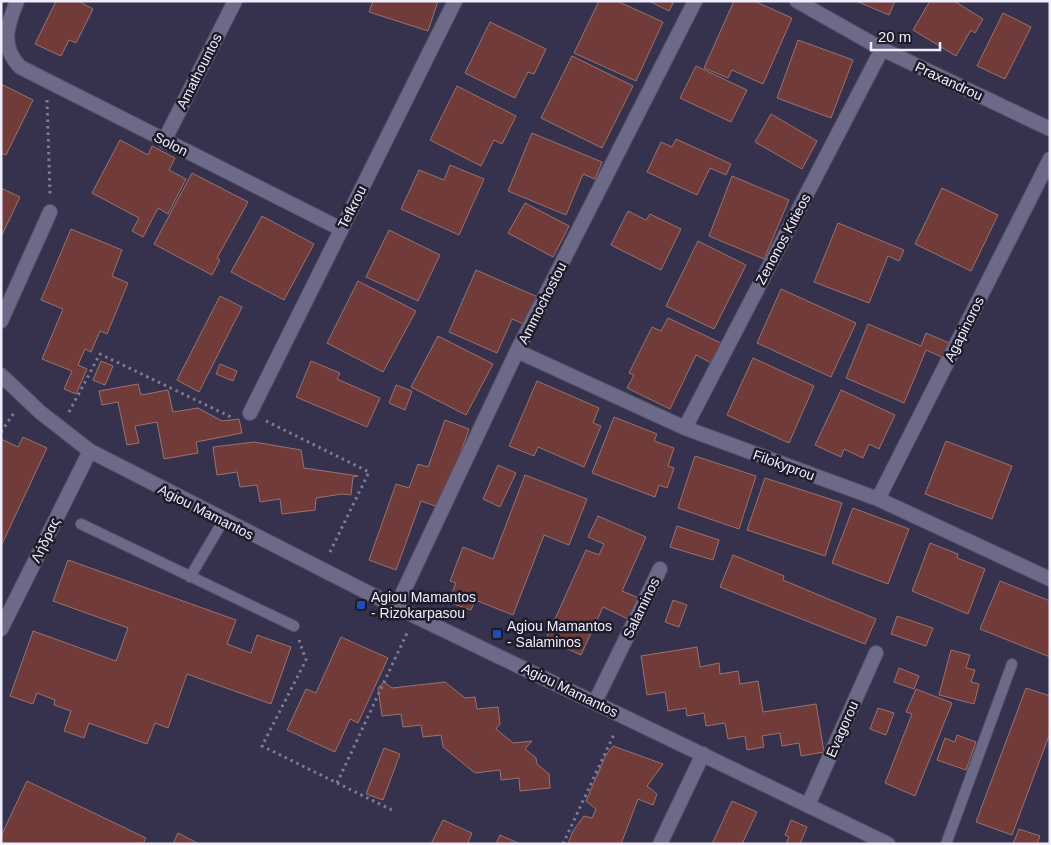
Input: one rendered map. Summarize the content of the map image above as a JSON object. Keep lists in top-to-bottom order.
{
  "streets": {
    "street": [
      "Amathountos",
      "Praxandrou",
      "Solon",
      "Tefkrou",
      "Zenonos Kitieos",
      "Ammochostou",
      "Agapinoros",
      "Filokyprou",
      "Agiou Mamantos",
      "Λήδρας",
      "Salaminos",
      "Evagorou"
    ]
  },
  "crossings": [
    ["Amathountos", "Solon"],
    ["Praxandrou", "Zenonos Kitieos"],
    ["Solon", "Tefkrou"],
    ["Zenonos Kitieos", "Filokyprou"],
    ["Ammochostou", "Filokyprou"],
    ["Ammochostou", "Agiou Mamantos"],
    ["Agapinoros", "Filokyprou"],
    ["Agiou Mamantos", "Λήδρας"],
    ["Agiou Mamantos", "Salaminos"],
    ["Agiou Mamantos", "Evagorou"]
  ],
  "places": {
    "transit": ["Agiou Mamantos - Rizokarpasou", "Agiou Mamantos - Salaminos"]
  },
  "scale_bar": "20 m"
}
